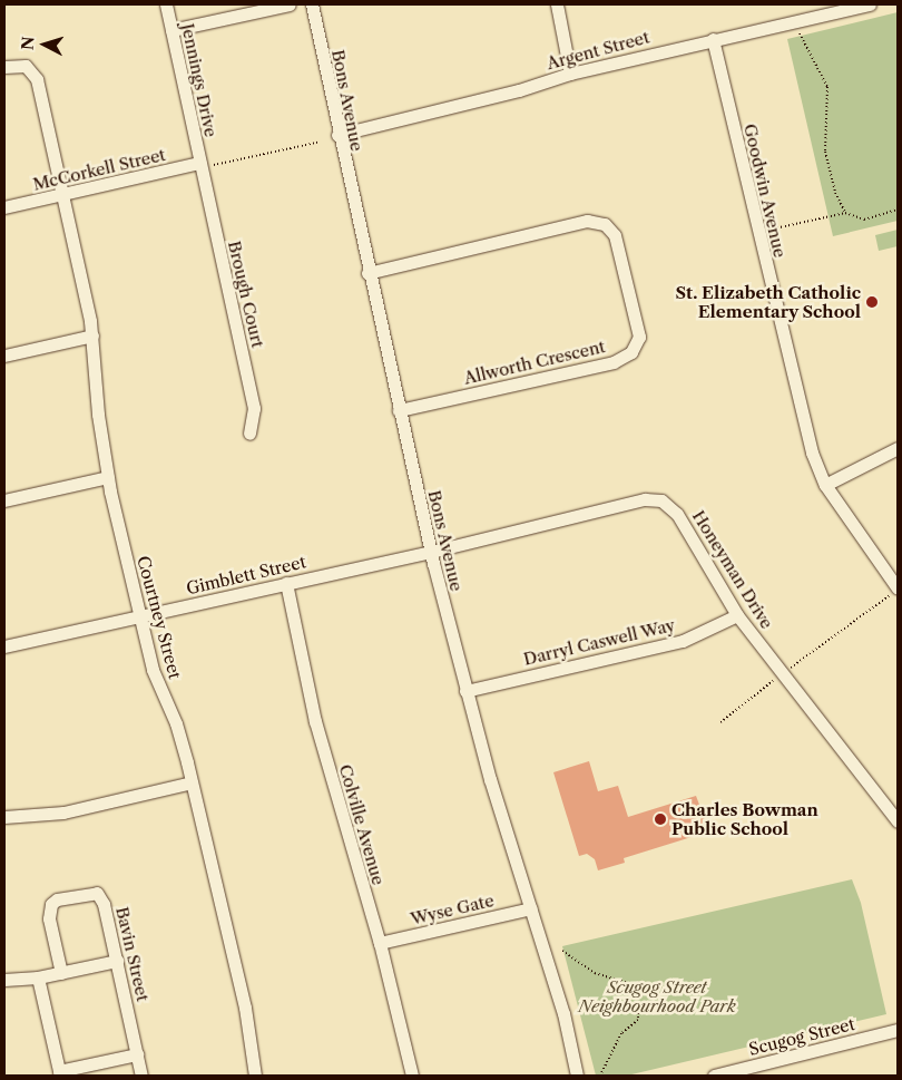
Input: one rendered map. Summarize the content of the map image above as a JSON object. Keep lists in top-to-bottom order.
{
  "streets": {
    "street": [
      "Argent Street",
      "Jennings Drive",
      "Bons Avenue",
      "McCorkell Street",
      "Goodwin Avenue",
      "Brough Court",
      "Allworth Crescent",
      "Honeyman Drive",
      "Gimblett Street",
      "Courtney Street",
      "Darryl Caswell Way",
      "Colville Avenue",
      "Wyse Gate",
      "Bavin Street",
      "Scugog Street"
    ]
  },
  "crossings": [
    ["Argent Street", "Bons Avenue"],
    ["Argent Street", "Goodwin Avenue"],
    ["Jennings Drive", "McCorkell Street"],
    ["Jennings Drive", "Brough Court"],
    ["Bons Avenue", "Allworth Crescent"],
    ["Bons Avenue", "Honeyman Drive"],
    ["Bons Avenue", "Gimblett Street"],
    ["Bons Avenue", "Darryl Caswell Way"],
    ["Bons Avenue", "Wyse Gate"],
    ["McCorkell Street", "Brough Court"],
    ["McCorkell Street", "Courtney Street"],
    ["Honeyman Drive", "Gimblett Street"],
    ["Honeyman Drive", "Darryl Caswell Way"],
    ["Gimblett Street", "Courtney Street"],
    ["Gimblett Street", "Colville Avenue"],
    ["Colville Avenue", "Wyse Gate"]
  ],
  "parks": ["Scugog Street Neighbourhood Park"],
  "places": ["St. Elizabeth Catholic Elementary School", "Charles Bowman Public School"],
  "north": "left"
}
